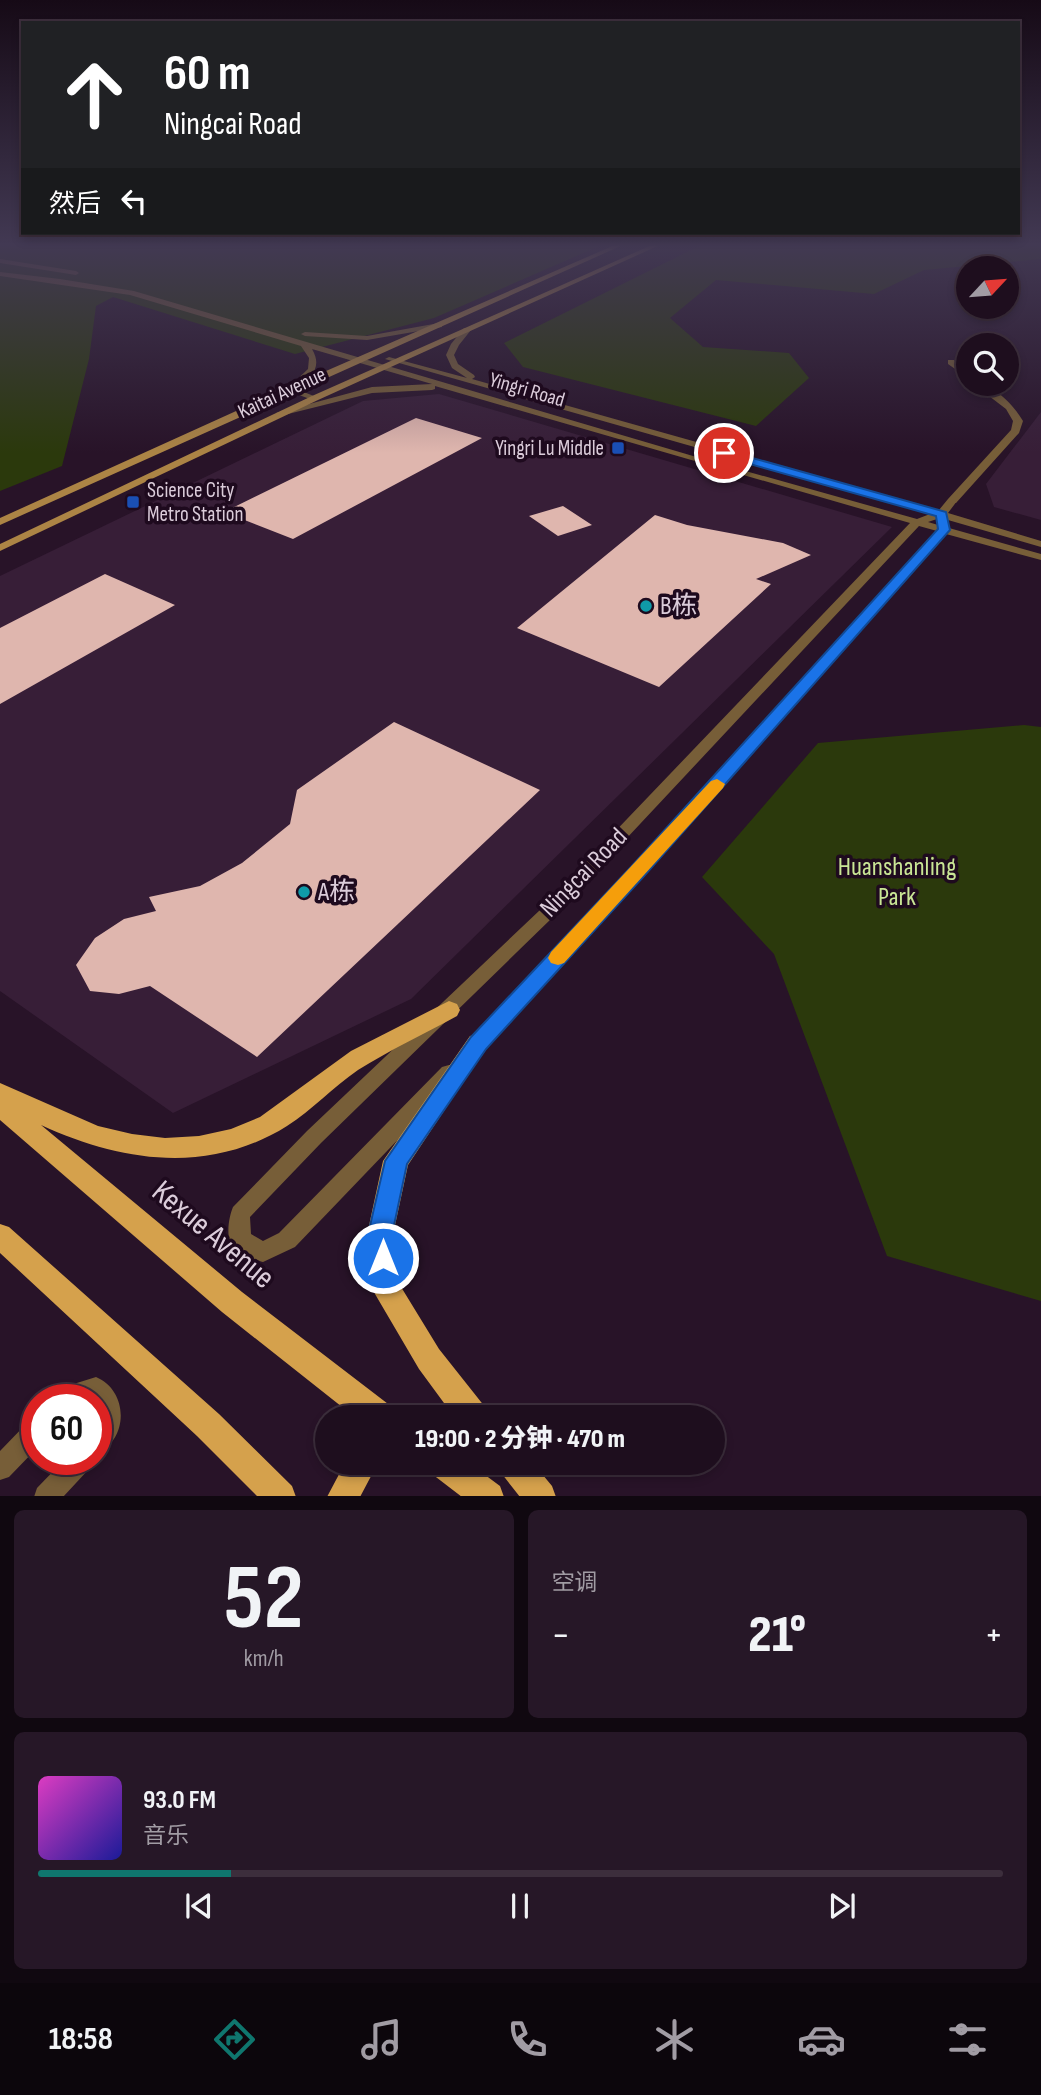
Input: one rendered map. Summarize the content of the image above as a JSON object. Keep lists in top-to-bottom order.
{
  "streets": {
    "main road": ["Kaitai Avenue", "Kexue Avenue"],
    "street": ["Yingri Road", "Ningcai Road"]
  },
  "crossings": [
    ["Yingri Road", "Kaitai Avenue"],
    ["Yingri Road", "Ningcai Road"]
  ],
  "parks": ["Huanshanling Park"],
  "places": {
    "transit": ["Yingri Lu Middle", "Science City Metro Station"],
    "other": ["B栋", "A栋"]
  },
  "north": "top right",
  "page": {
    "turn": ["60 m", "Ningcai Road"],
    "then": "然后",
    "limit": "60",
    "trip": "19:00 · 2 分钟 · 470 m",
    "tile": [
      ["52", "km/h"],
      "空调"
    ],
    "heat": ["−", "21°", "+"],
    "song": ["93.0 FM", "音乐"],
    "tabs": "18:58"
  }
}
